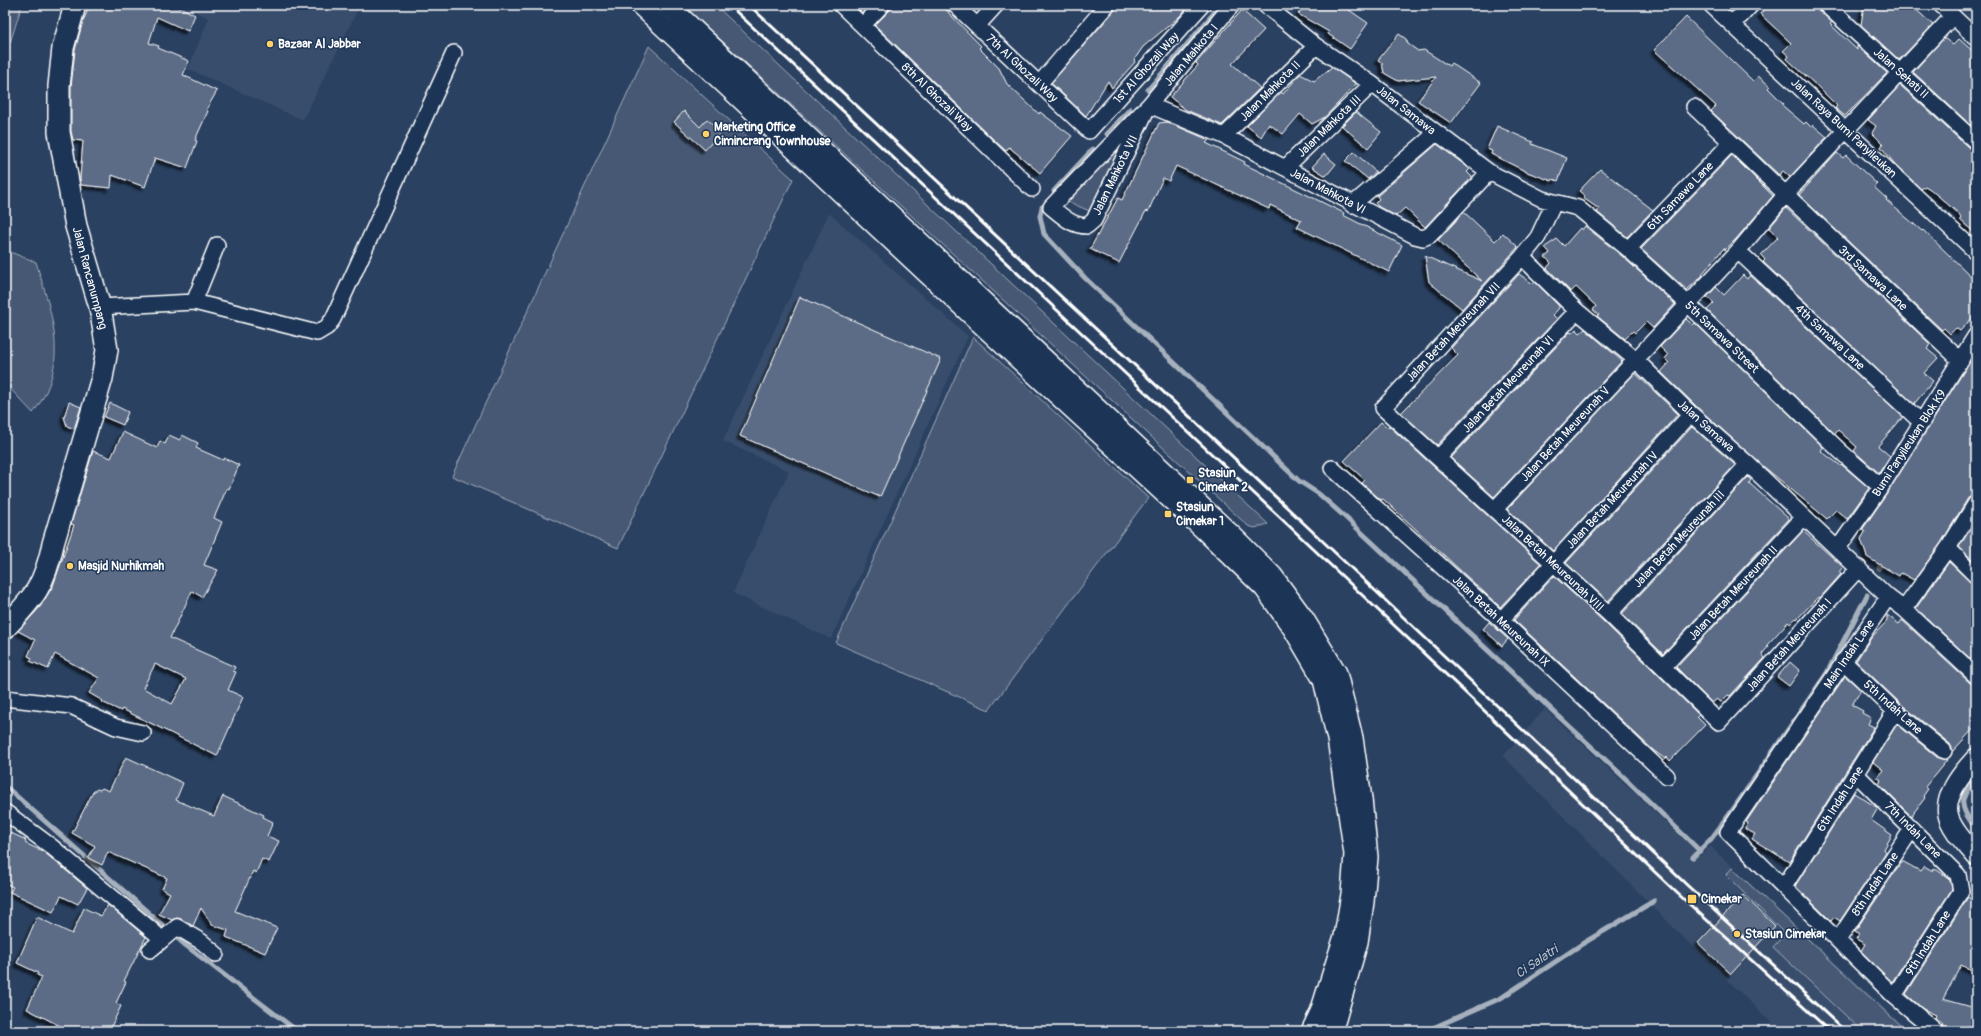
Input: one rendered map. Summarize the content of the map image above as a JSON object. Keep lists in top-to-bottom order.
{
  "streets": {
    "main road": ["Jalan Rancanumpang"],
    "street": [
      "Jalan Mahkota I",
      "7th Al Ghozali Way",
      "1st Al Ghozali Way",
      "Jalan Sehati II",
      "Jalan Mahkota II",
      "8th Al Ghozali Way",
      "Jalan Samawa",
      "Jalan Mahkota III",
      "Jalan Raya Bumi Panyileukan",
      "Jalan Mahkota VII",
      "Jalan Mahkota VI",
      "6th Samawa Lane",
      "3rd Samawa Lane",
      "Jalan Betah Meureunah VII",
      "5th Samawa Street",
      "4th Samawa Lane",
      "Jalan Betah Meureunah VI",
      "Jalan Betah Meureunah V",
      "Bumi Panyileukan Blok K9",
      "Jalan Betah Meureunah IV",
      "Jalan Betah Meureunah III",
      "Jalan Betah Meureunah VIII",
      "Jalan Betah Meureunah II",
      "Jalan Betah Meureunah IX",
      "Jalan Betah Meureunah I",
      "Main Indah Lane",
      "5th Indah Lane",
      "6th Indah Lane",
      "7th Indah Lane",
      "8th Indah Lane",
      "9th Indah Lane"
    ]
  },
  "crossings": [
    ["Jalan Mahkota I", "Jalan Mahkota VII"],
    ["Jalan Mahkota I", "Jalan Mahkota VI"],
    ["7th Al Ghozali Way", "1st Al Ghozali Way"],
    ["Jalan Sehati II", "Jalan Betah Meureunah V"],
    ["Jalan Mahkota II", "Jalan Samawa"],
    ["Jalan Mahkota II", "Jalan Mahkota VI"],
    ["Jalan Samawa", "Jalan Mahkota III"],
    ["Jalan Samawa", "Jalan Mahkota VI"],
    ["Jalan Samawa", "Jalan Betah Meureunah VII"],
    ["Jalan Samawa", "5th Samawa Street"],
    ["Jalan Samawa", "Jalan Betah Meureunah VI"],
    ["Jalan Samawa", "Jalan Betah Meureunah V"],
    ["Jalan Samawa", "Bumi Panyileukan Blok K9"],
    ["Jalan Samawa", "Jalan Betah Meureunah IV"],
    ["Jalan Samawa", "Jalan Betah Meureunah III"],
    ["Jalan Samawa", "Jalan Betah Meureunah II"],
    ["Jalan Samawa", "Jalan Betah Meureunah I"],
    ["Jalan Samawa", "Main Indah Lane"],
    ["Jalan Mahkota III", "Jalan Mahkota VI"],
    ["Jalan Raya Bumi Panyileukan", "Jalan Betah Meureunah V"],
    ["Jalan Mahkota VII", "Jalan Mahkota VI"],
    ["6th Samawa Lane", "5th Samawa Street"],
    ["3rd Samawa Lane", "Jalan Betah Meureunah V"],
    ["3rd Samawa Lane", "Bumi Panyileukan Blok K9"],
    ["Jalan Betah Meureunah VII", "5th Samawa Street"],
    ["Jalan Betah Meureunah VII", "Jalan Betah Meureunah VIII"],
    ["5th Samawa Street", "Jalan Betah Meureunah V"],
    ["5th Samawa Street", "Bumi Panyileukan Blok K9"],
    ["4th Samawa Lane", "Jalan Betah Meureunah V"],
    ["4th Samawa Lane", "Bumi Panyileukan Blok K9"],
    ["Jalan Betah Meureunah VI", "Jalan Betah Meureunah VIII"],
    ["Jalan Betah Meureunah V", "Jalan Betah Meureunah VIII"],
    ["Jalan Betah Meureunah IV", "Jalan Betah Meureunah VIII"],
    ["Jalan Betah Meureunah IV", "Jalan Betah Meureunah IX"],
    ["Jalan Betah Meureunah III", "Jalan Betah Meureunah VIII"],
    ["Jalan Betah Meureunah VIII", "Jalan Betah Meureunah II"],
    ["Jalan Betah Meureunah VIII", "Jalan Betah Meureunah I"],
    ["Main Indah Lane", "5th Indah Lane"],
    ["Main Indah Lane", "6th Indah Lane"],
    ["5th Indah Lane", "6th Indah Lane"],
    ["6th Indah Lane", "7th Indah Lane"],
    ["7th Indah Lane", "8th Indah Lane"],
    ["7th Indah Lane", "9th Indah Lane"]
  ],
  "water": ["Ci Salatri"],
  "places": {
    "other": [
      "Bazaar Al Jabbar",
      "Marketing Office Cimincrang Townhouse",
      "Masjid Nurhikmah",
      "Stasiun Cimekar"
    ],
    "transit": ["Stasiun Cimekar 2", "Stasiun Cimekar 1", "Cimekar"]
  }
}
